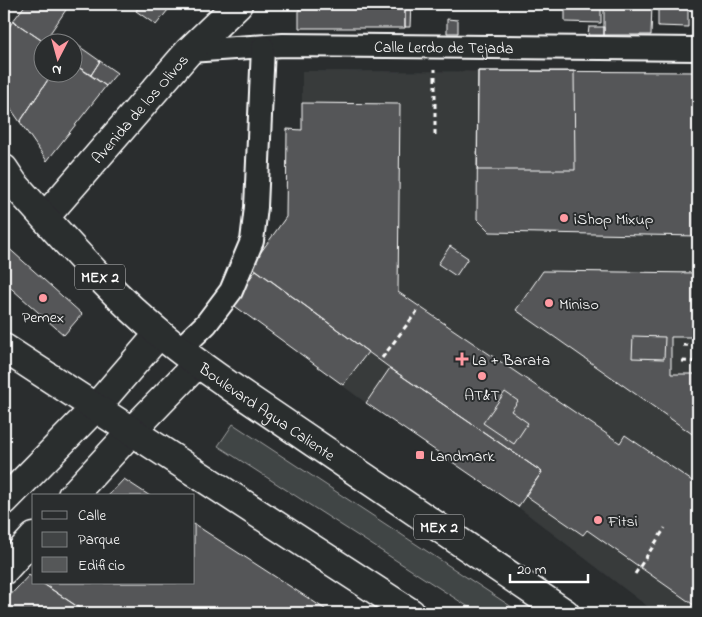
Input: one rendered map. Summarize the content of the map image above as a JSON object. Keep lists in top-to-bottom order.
{
  "streets": {
    "main road": ["Avenida de los Olivos", "MEX 2", "Boulevard Agua Caliente"],
    "street": ["Calle Lerdo de Tejada"]
  },
  "crossings": [
    ["Calle Lerdo de Tejada", "Avenida de los Olivos"],
    ["Avenida de los Olivos", "Boulevard Agua Caliente"]
  ],
  "places": {
    "other": [
      "iShop Mixup",
      "Pemex",
      "Miniso",
      "AT&T",
      "Fitsi"
    ],
    "health": ["La + Barata"],
    "transit": ["Landmark"]
  },
  "legend": ["Calle", "Parque", "Edificio"],
  "scale_bar": "20 m",
  "north": "bottom"
}
